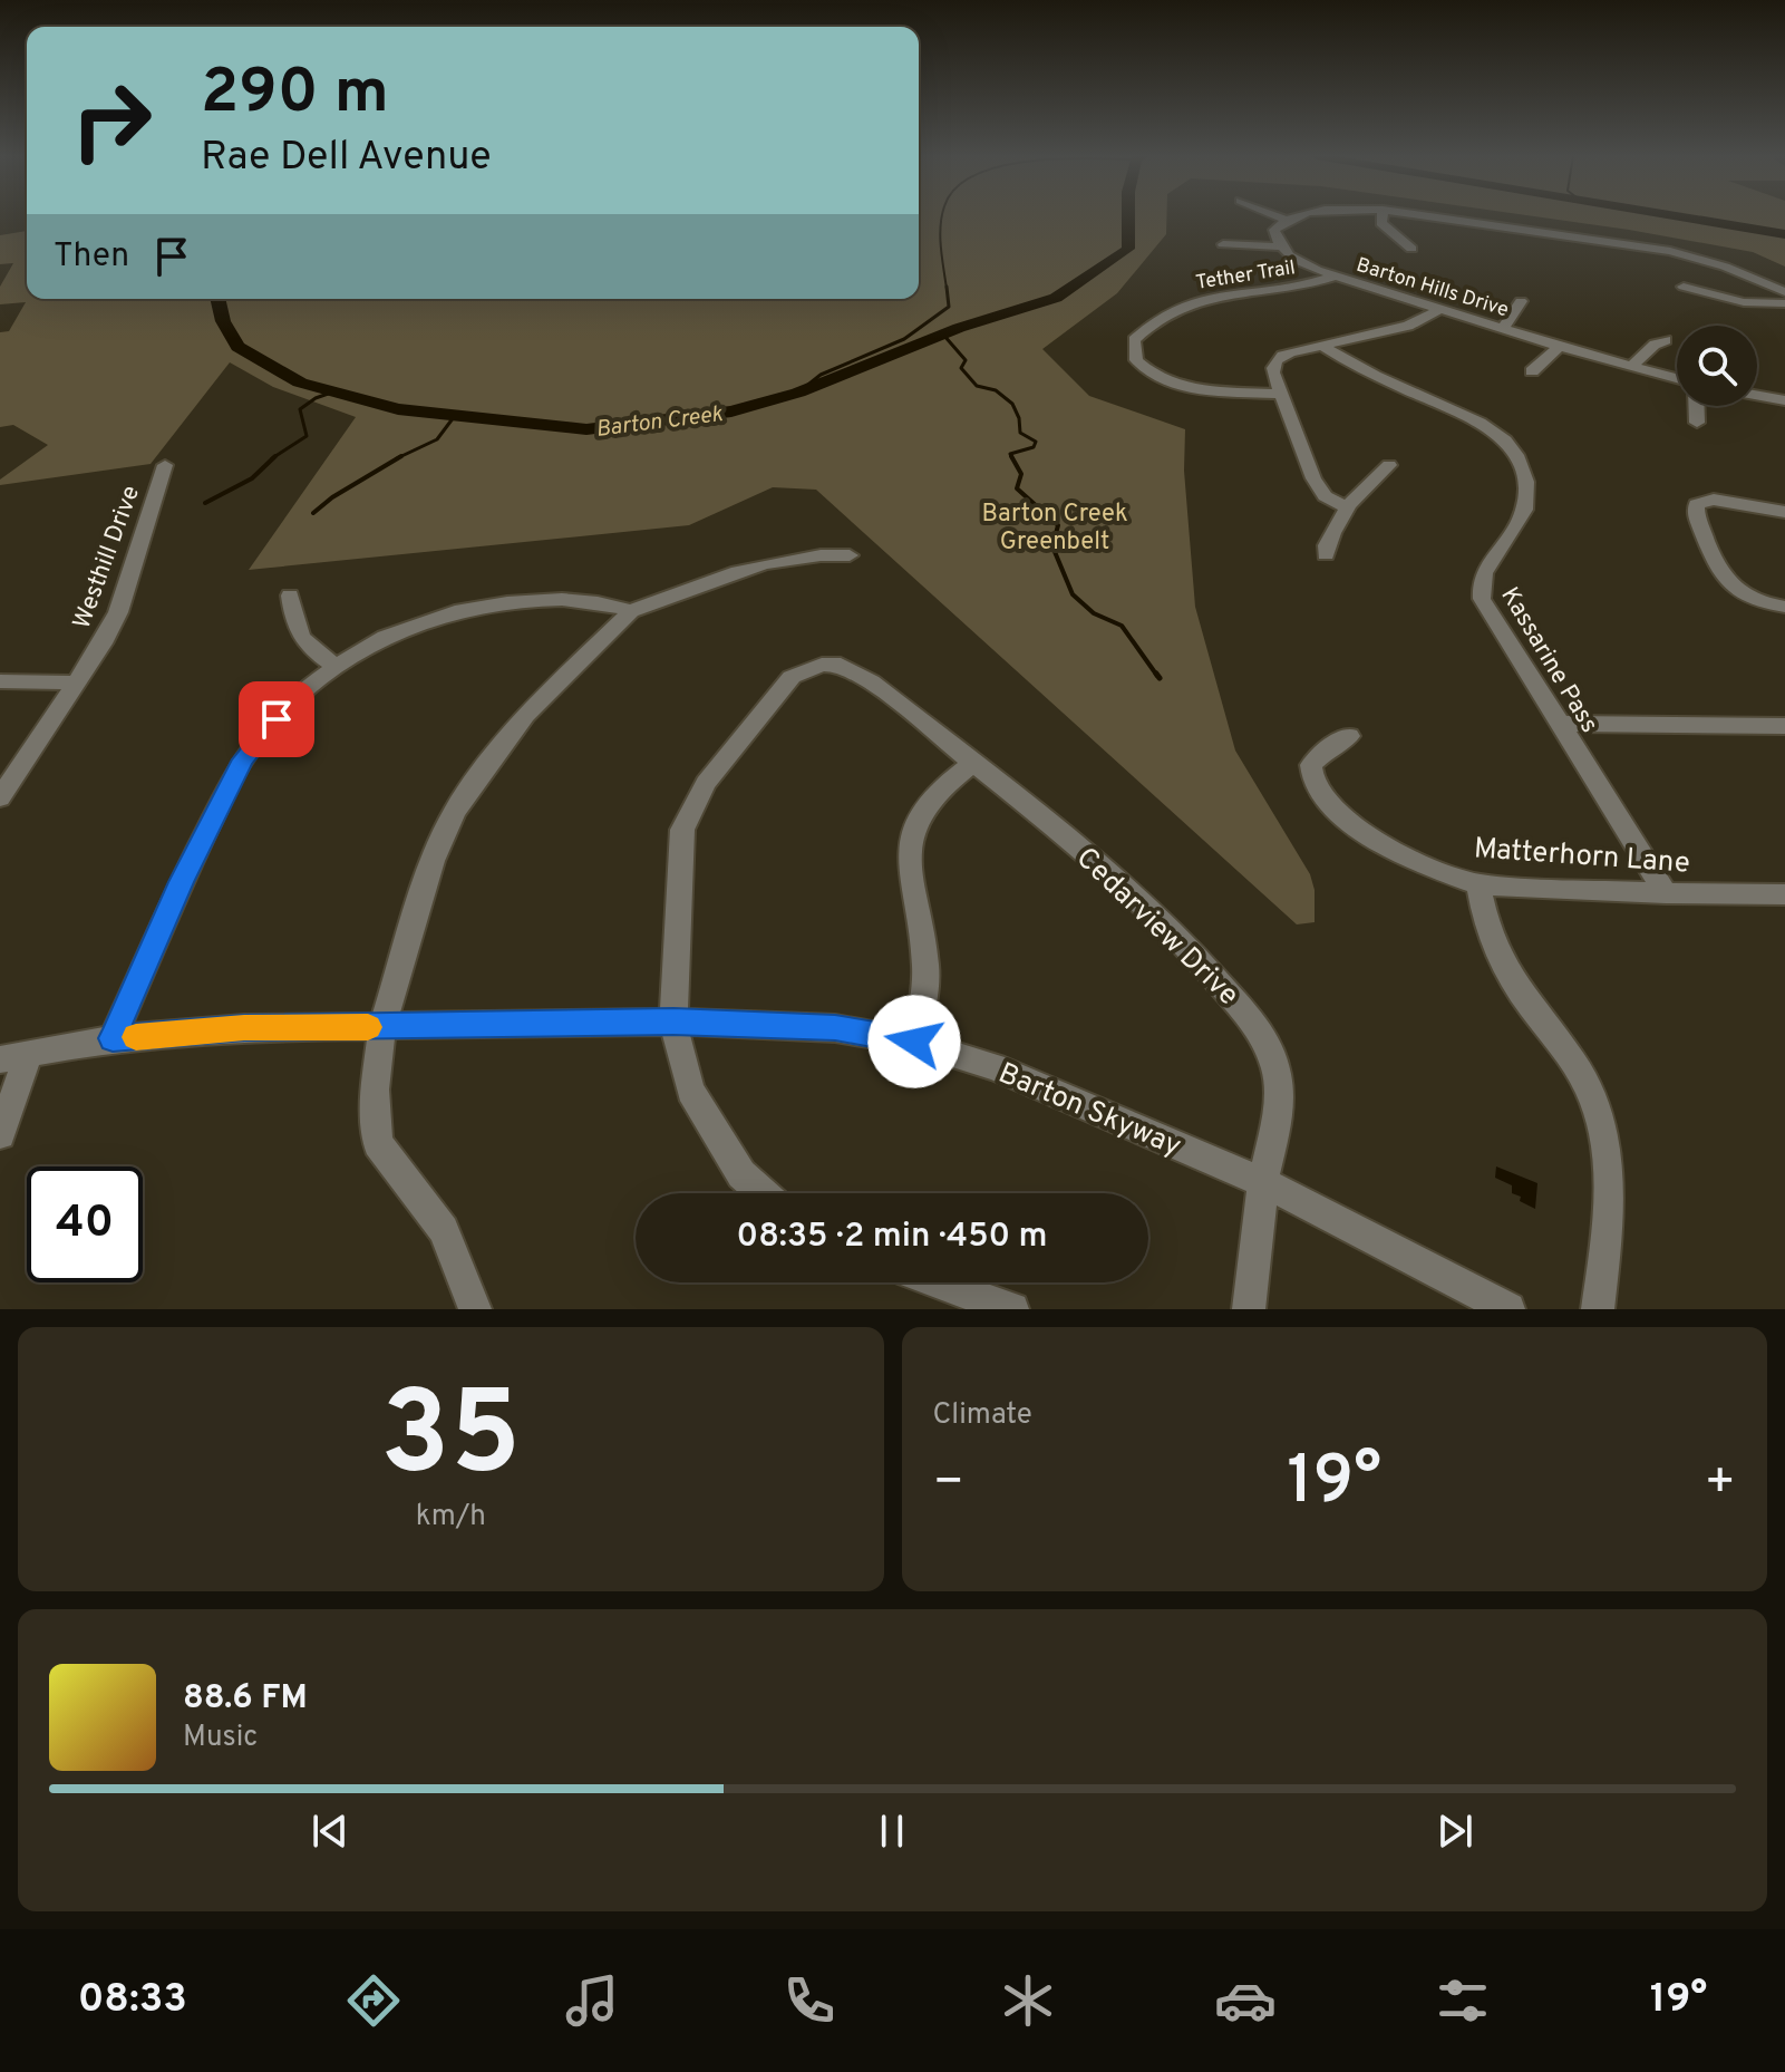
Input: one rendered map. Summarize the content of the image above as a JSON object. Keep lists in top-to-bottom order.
{
  "streets": {
    "street": [
      "Tether Trail",
      "Barton Hills Drive",
      "Westhill Drive",
      "Kassarine Pass",
      "Matterhorn Lane",
      "Cedarview Drive",
      "Barton Skyway"
    ]
  },
  "crossings": [
    ["Tether Trail", "Barton Hills Drive"],
    ["Kassarine Pass", "Matterhorn Lane"],
    ["Cedarview Drive", "Barton Skyway"]
  ],
  "water": ["Barton Creek"],
  "parks": ["Barton Creek Greenbelt"],
  "page": {
    "turn": ["290 m", "Rae Dell Avenue"],
    "then": "Then",
    "limit": "40",
    "trip": "08:35 · 2 min · 450 m",
    "tile": [
      ["35", "km/h"],
      "Climate"
    ],
    "heat": ["−", "19°", "+"],
    "song": ["88.6 FM", "Music"],
    "tabs": ["08:33", "19°"]
  }
}
